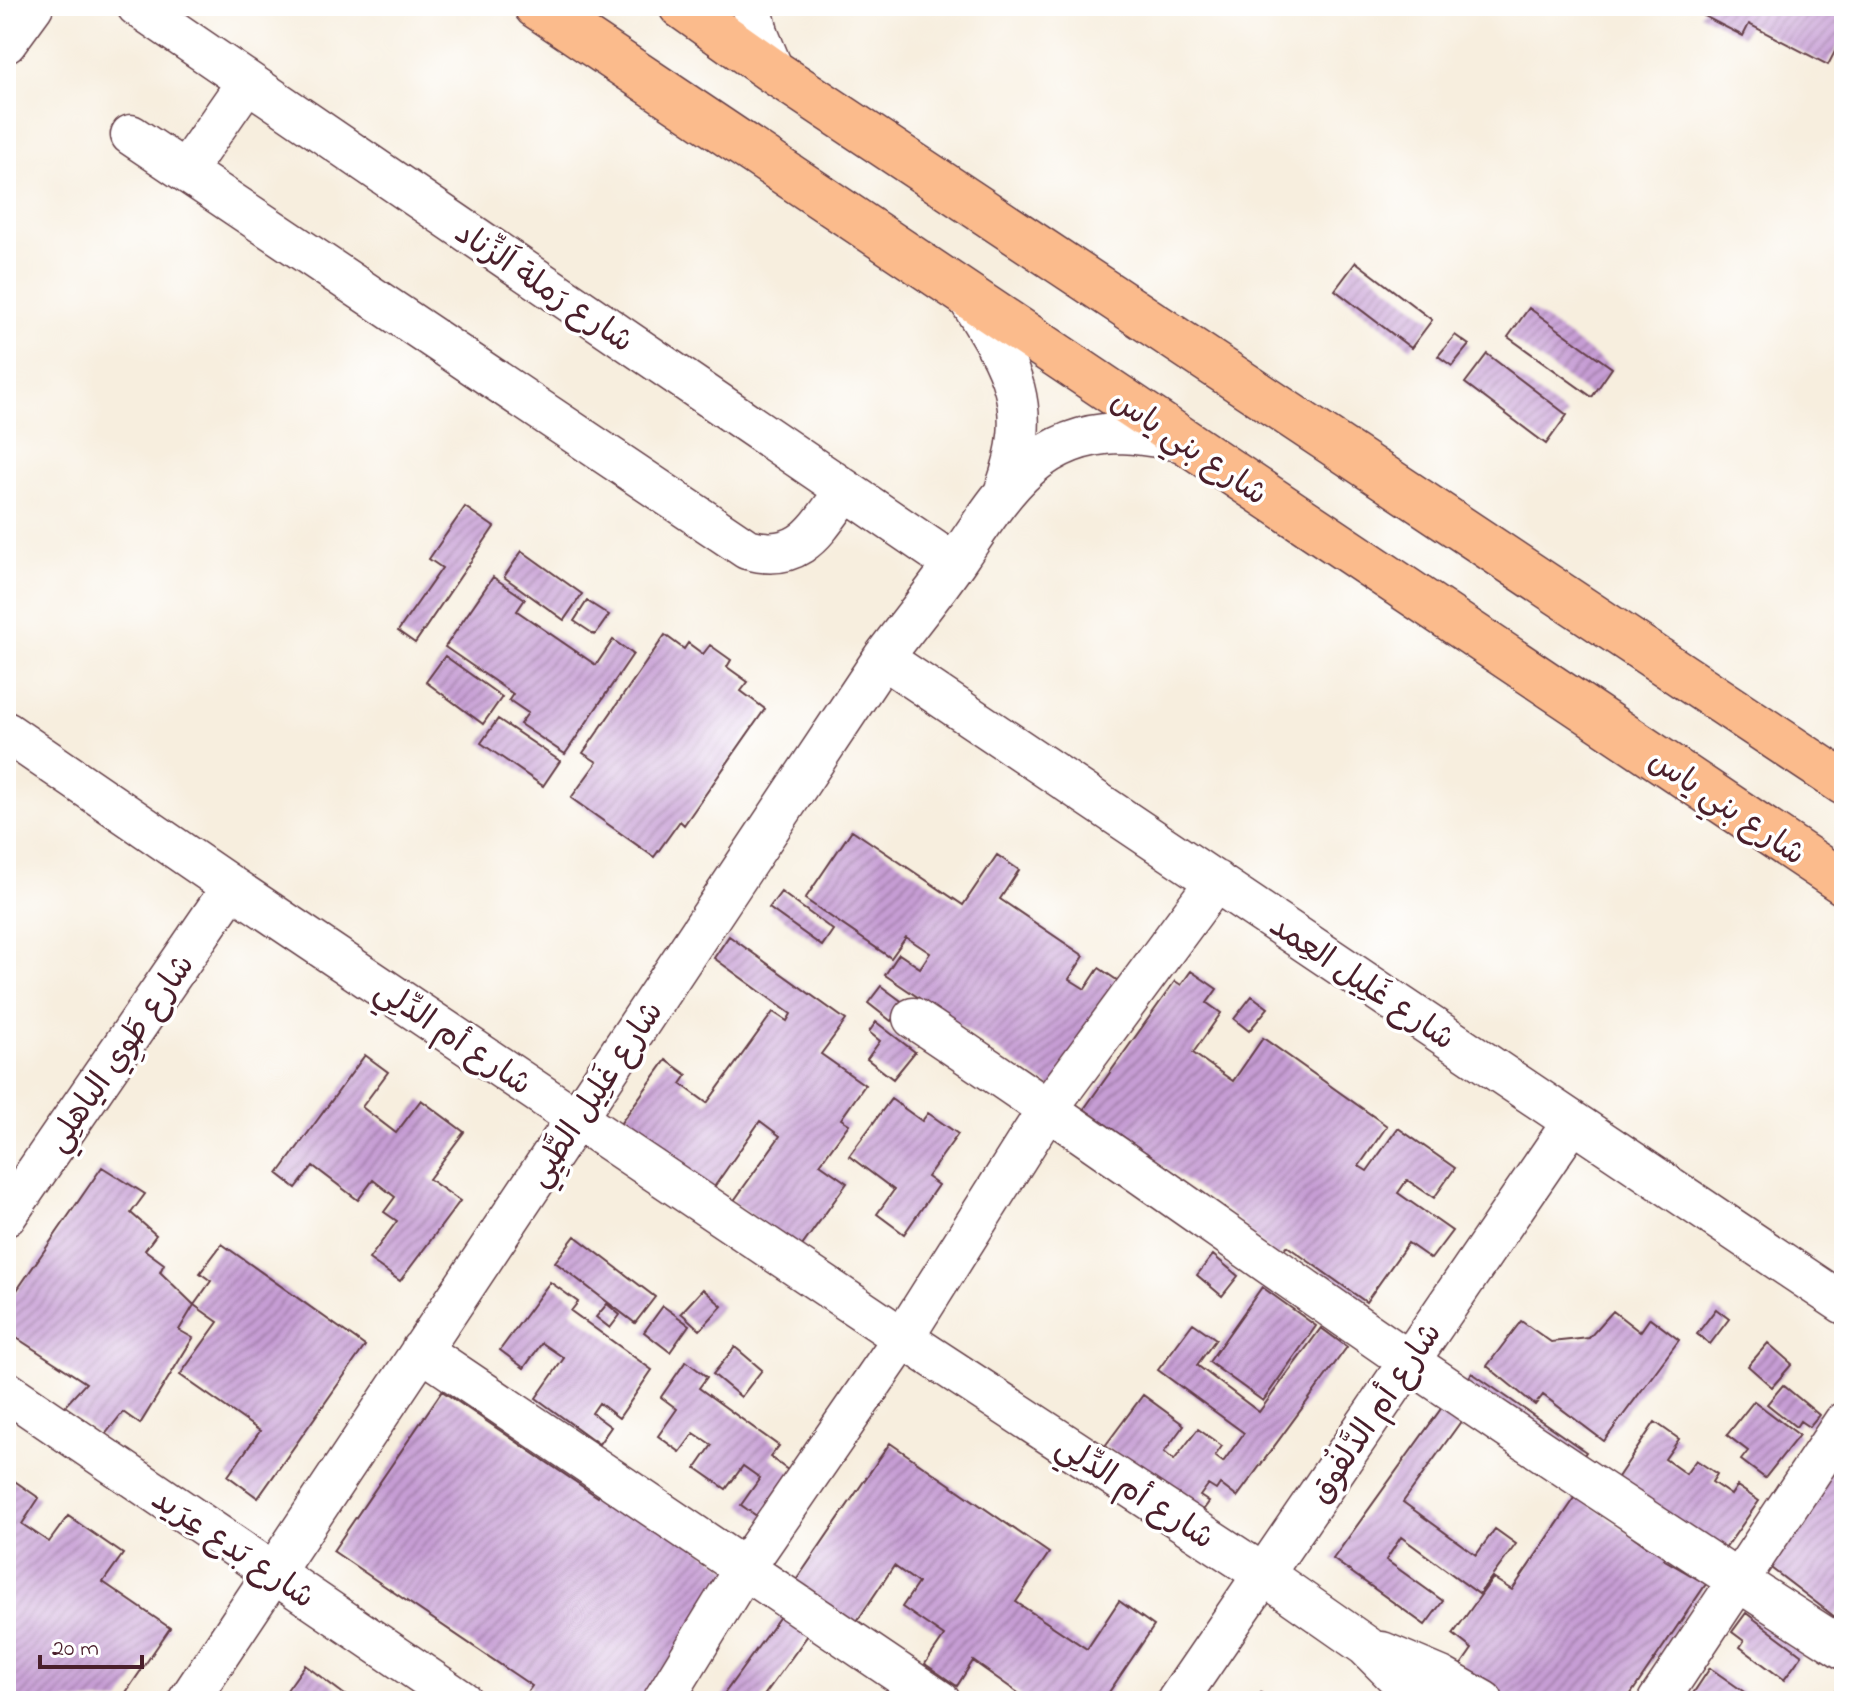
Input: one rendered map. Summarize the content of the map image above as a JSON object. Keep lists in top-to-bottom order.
{
  "streets": {
    "main road": ["شارع بني ياس"],
    "street": [
      "شارع رَملة اَلزِّناد",
      "شارع غَلِيل العِمد",
      "شارع أم الدِّلِي",
      "شارع طَوِي الياهلِي",
      "شارع غَلِيل الطَّيِي",
      "شارع أم الدَّلفُوق",
      "شارع بَدع عِرَيد"
    ]
  },
  "crossings": [
    ["شارع رَملة اَلزِّناد", "شارع غَلِيل الطَّيِي"],
    ["شارع بني ياس", "شارع غَلِيل الطَّيِي"],
    ["شارع غَلِيل العِمد", "شارع غَلِيل الطَّيِي"],
    ["شارع غَلِيل العِمد", "شارع أم الدَّلفُوق"],
    ["شارع أم الدِّلِي", "شارع طَوِي الياهلِي"],
    ["شارع أم الدِّلِي", "شارع غَلِيل الطَّيِي"],
    ["شارع أم الدِّلِي", "شارع أم الدَّلفُوق"],
    ["شارع غَلِيل الطَّيِي", "شارع بَدع عِرَيد"]
  ],
  "scale_bar": "20 m"
}
